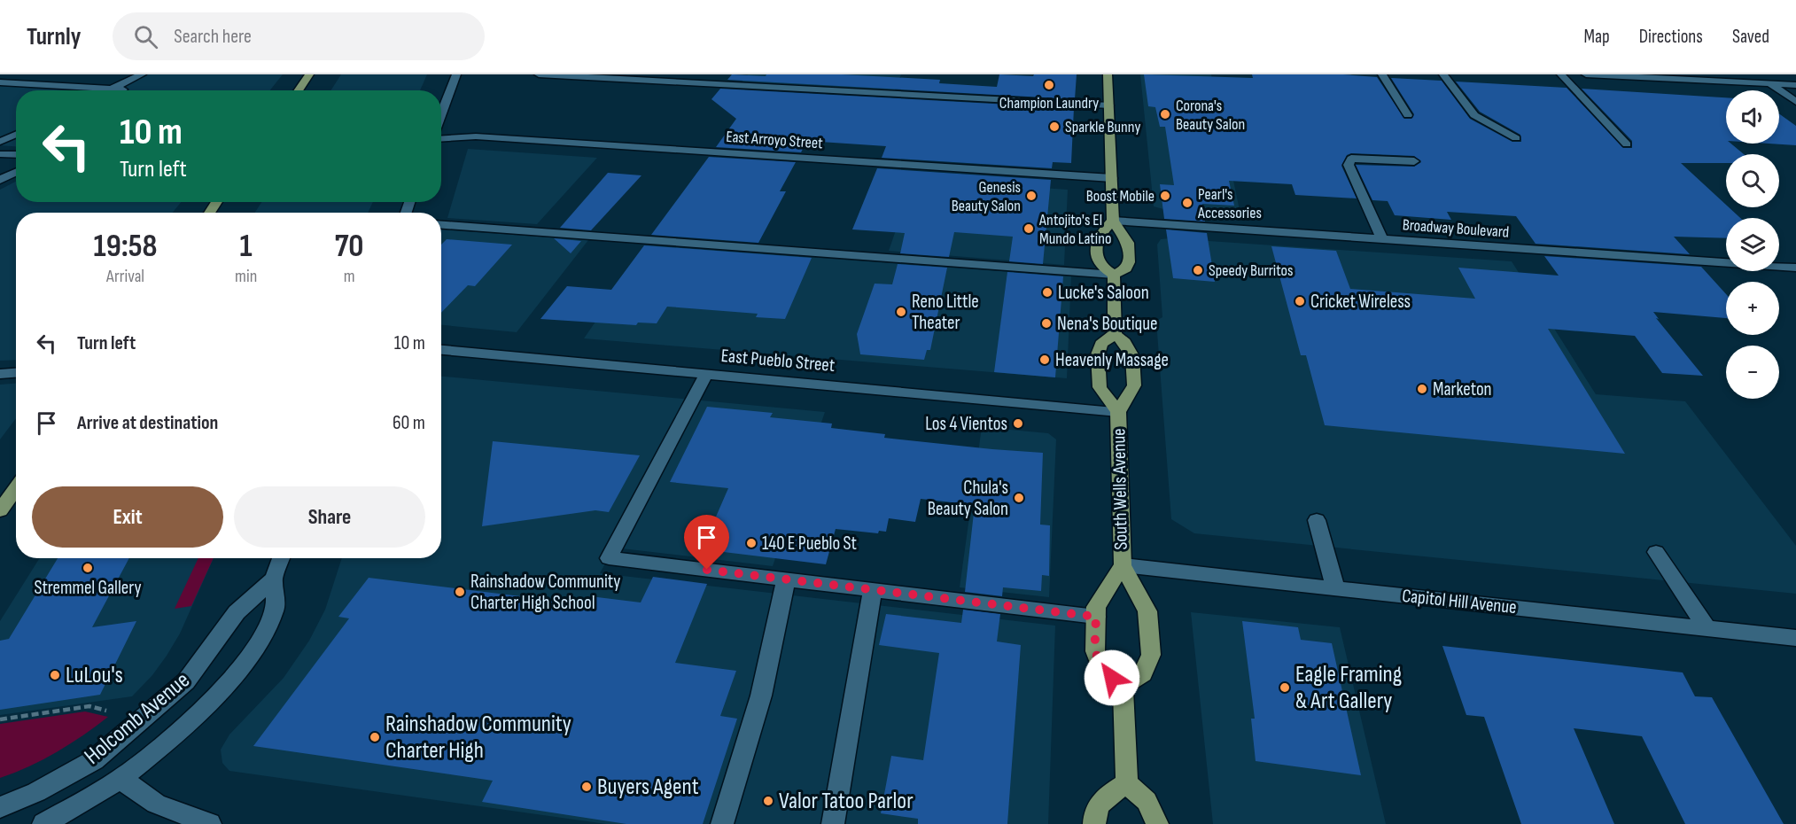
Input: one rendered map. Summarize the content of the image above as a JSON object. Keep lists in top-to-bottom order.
{
  "streets": {
    "main road": ["South Wells Avenue"],
    "street": [
      "East Arroyo Street",
      "Broadway Boulevard",
      "East Pueblo Street",
      "Capitol Hill Avenue",
      "Holcomb Avenue"
    ]
  },
  "crossings": [
    ["East Pueblo Street", "South Wells Avenue"],
    ["South Wells Avenue", "Capitol Hill Avenue"]
  ],
  "places": [
    "Champion Laundry",
    "Corona's Beauty Salon",
    "Sparkle Bunny",
    "Genesis Beauty Salon",
    "Boost Mobile",
    "Pearl's Accessories",
    "Antojito's El Mundo Latino",
    "Speedy Burritos",
    "Lucke's Saloon",
    "Cricket Wireless",
    "Reno Little Theater",
    "Nena's Boutique",
    "Heavenly Massage",
    "Marketon",
    "Los 4 Vientos",
    "Chula's Beauty Salon",
    "140 E Pueblo St",
    "Stremmel Gallery",
    "Rainshadow Community Charter High School",
    "LuLou's",
    "Eagle Framing & Art Gallery",
    "Rainshadow Community Charter High",
    "Buyers Agent",
    "Valor Tatoo Parlor"
  ],
  "page": {
    "header": "Turnly",
    "search": "Search here",
    "nav": ["Map", "Directions", "Saved"],
    "map_buttons": ["+", "−"],
    "turn": ["10 m", "Turn left"],
    "eta": [
      "19:58",
      "Arrival",
      "1",
      "min",
      "70",
      "m"
    ],
    "list": [
      {
        "name": "Turn left",
        "value": "10 m"
      },
      {
        "name": "Arrive at destination",
        "value": "60 m"
      }
    ],
    "buttons": ["Exit", "Share"]
  }
}
